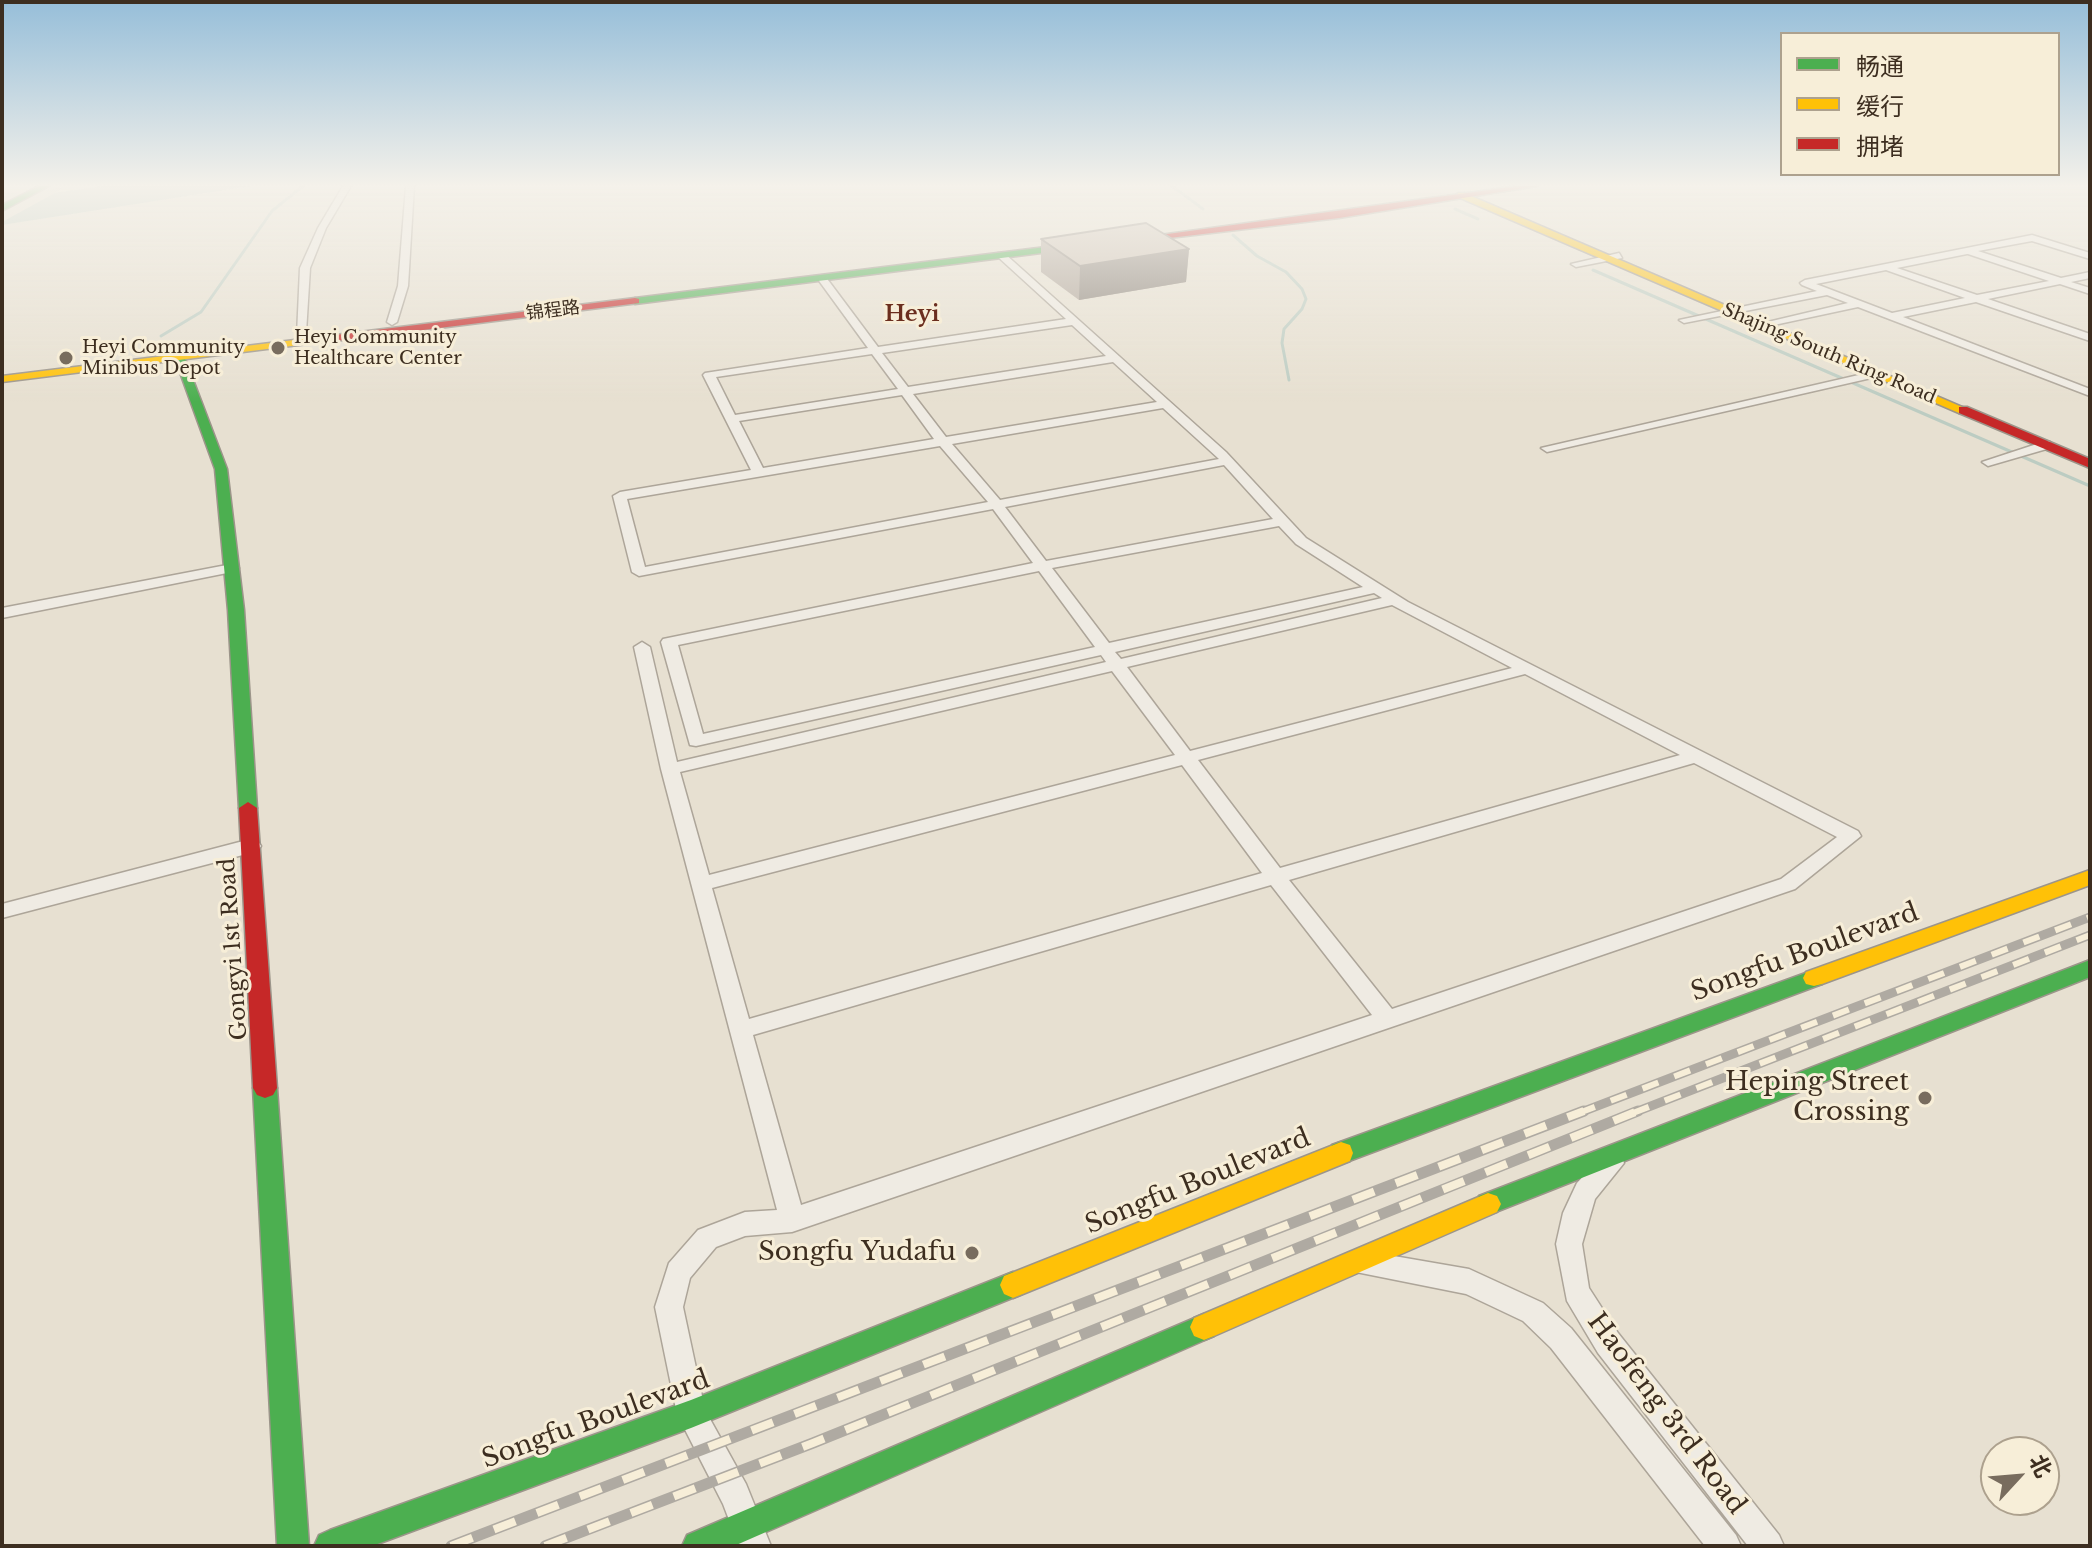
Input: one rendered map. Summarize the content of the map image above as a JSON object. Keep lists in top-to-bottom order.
{
  "streets": {
    "main road": [
      "锦程路",
      "Shajing South Ring Road",
      "Gongyi 1st Road",
      "Songfu Boulevard"
    ],
    "street": ["Haofeng 3rd Road"]
  },
  "crossings": [
    ["锦程路", "Gongyi 1st Road"]
  ],
  "districts": ["Heyi"],
  "places": [
    "Heyi Community Healthcare Center",
    "Heyi Community Minibus Depot",
    "Heping Street Crossing",
    "Songfu Yudafu"
  ],
  "legend": ["畅通", "缓行", "拥堵"],
  "north": "top right"
}
